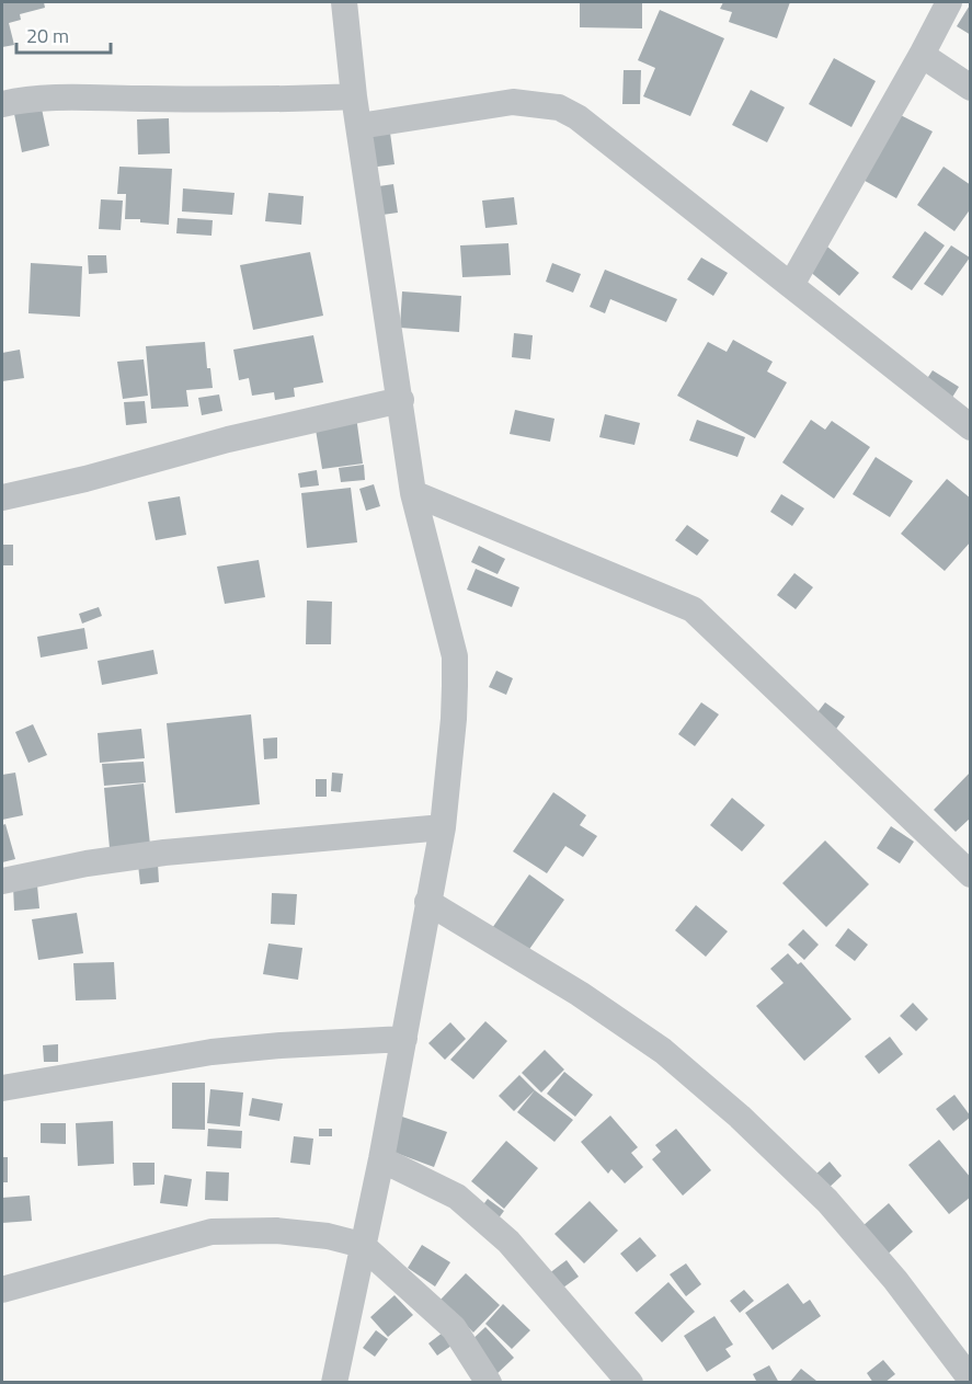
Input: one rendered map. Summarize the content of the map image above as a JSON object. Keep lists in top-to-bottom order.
{
  "scale_bar": "20 m"
}
